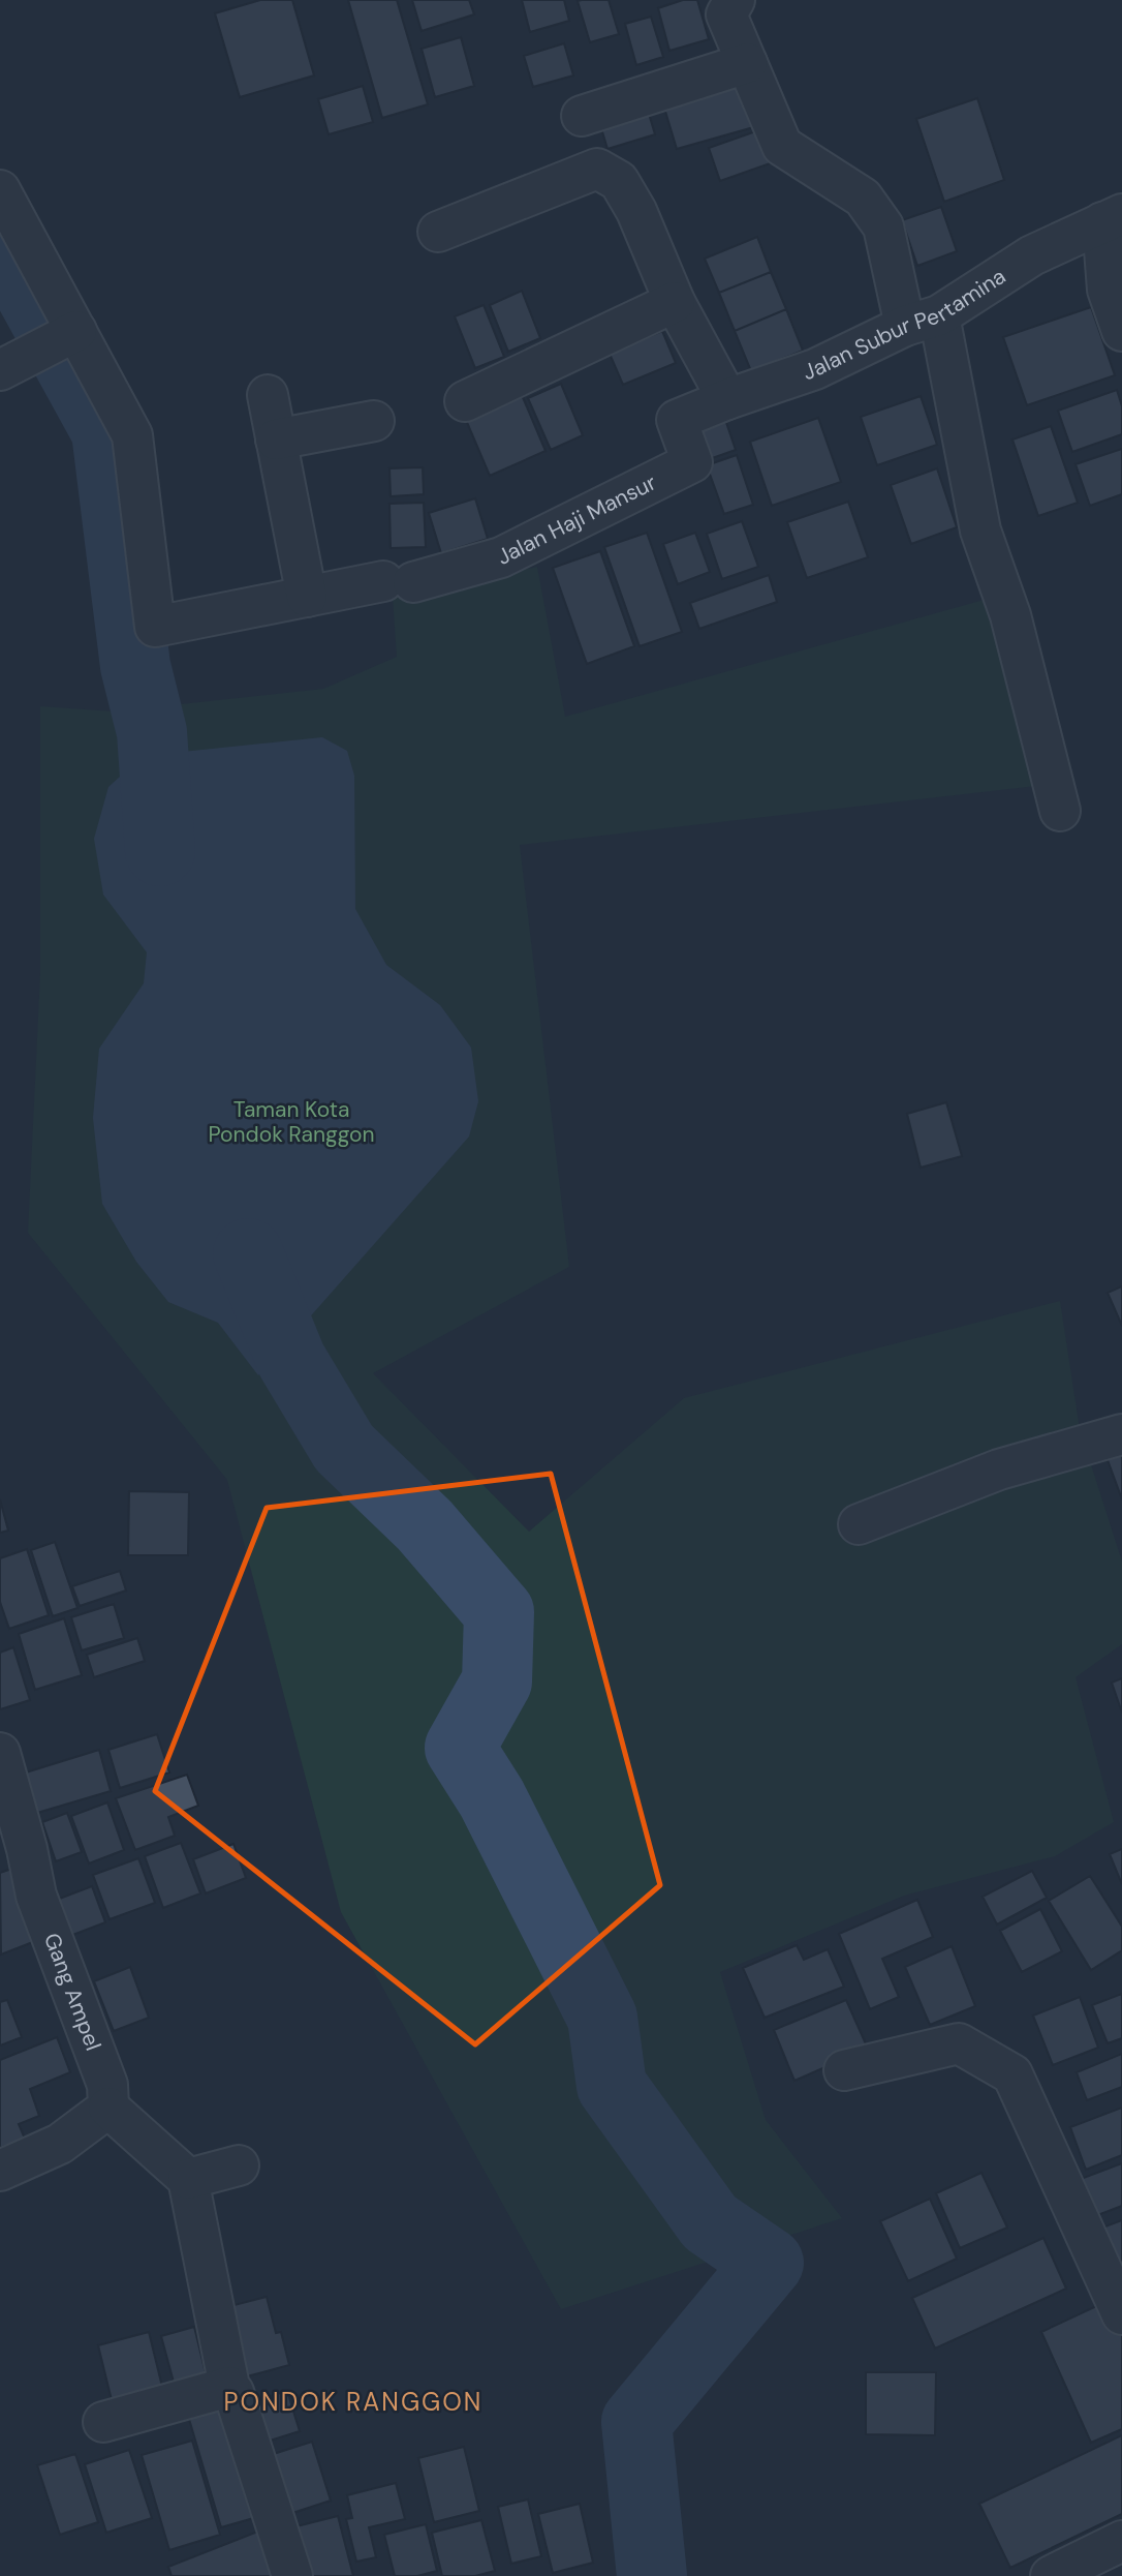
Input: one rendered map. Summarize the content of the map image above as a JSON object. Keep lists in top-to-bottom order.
{
  "streets": {
    "street": ["Jalan Subur Pertamina", "Jalan Haji Mansur", "Gang Ampel"]
  },
  "crossings": [
    ["Jalan Subur Pertamina", "Jalan Haji Mansur"]
  ],
  "districts": ["PONDOK RANGGON"],
  "parks": ["Taman Kota Pondok Ranggon"]
}
